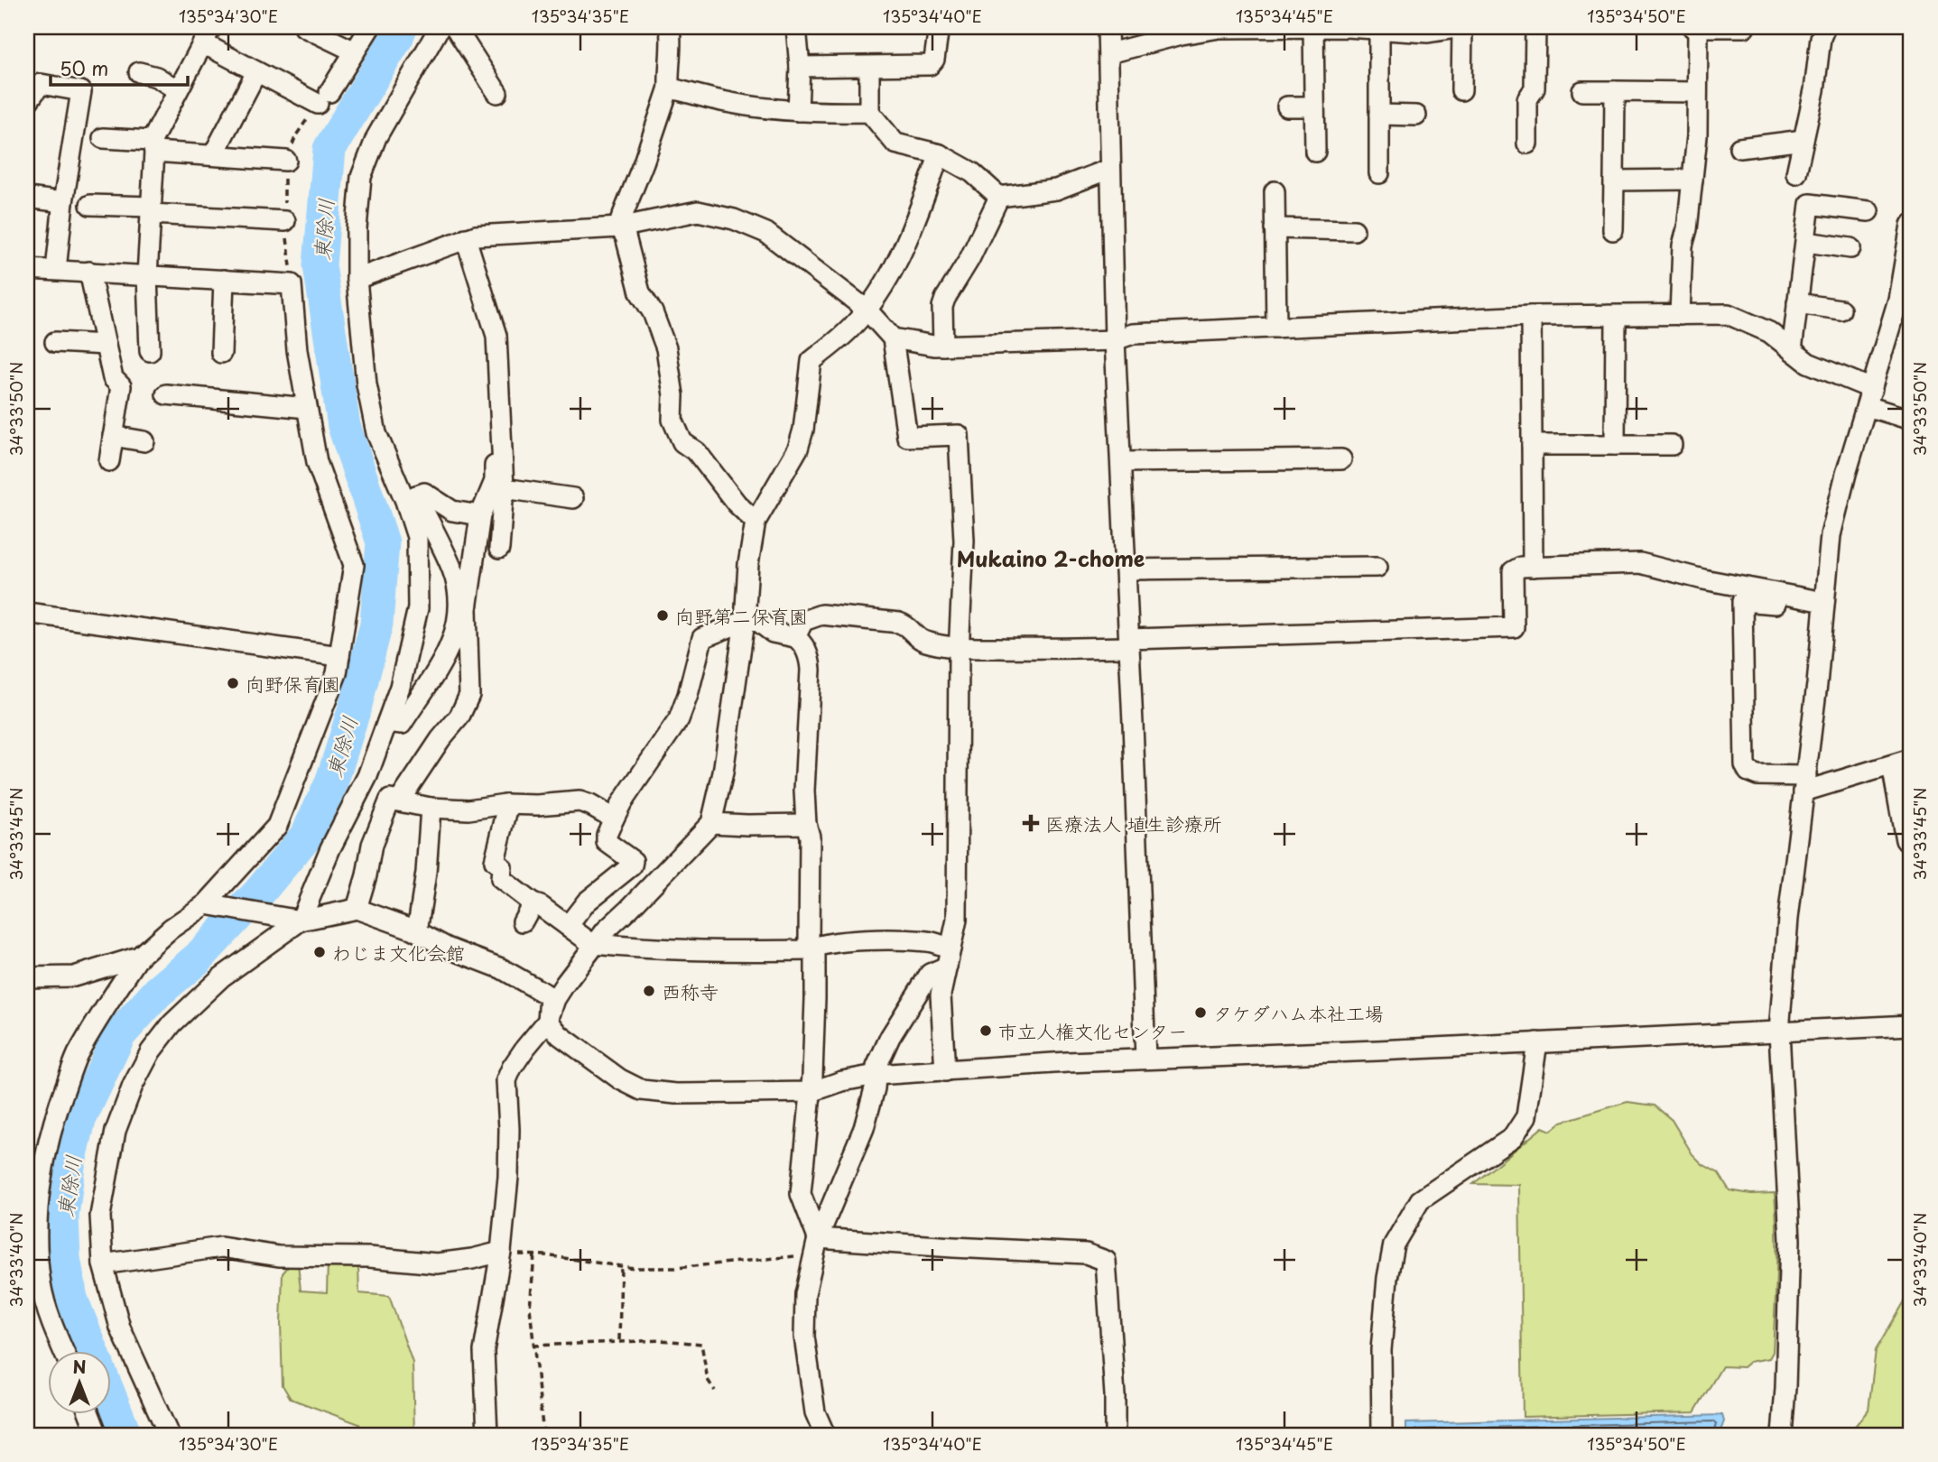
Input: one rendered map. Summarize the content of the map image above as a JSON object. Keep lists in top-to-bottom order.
{
  "districts": ["Mukaino 2-chome"],
  "water": ["東除川"],
  "places": {
    "other": [
      "向野第二保育園",
      "向野保育園",
      "わじま文化会館",
      "西称寺",
      "タケダハム本社工場",
      "市立人権文化センター"
    ],
    "health": ["医療法人 埴生診療所"]
  },
  "scale_bar": "50 m",
  "north": "top",
  "coordinates": [
    "135°34'30\"E",
    "135°34'35\"E",
    "135°34'40\"E",
    "135°34'45\"E",
    "135°34'50\"E",
    "34°33'50\"N",
    "34°33'45\"N",
    "34°33'40\"N"
  ]
}
